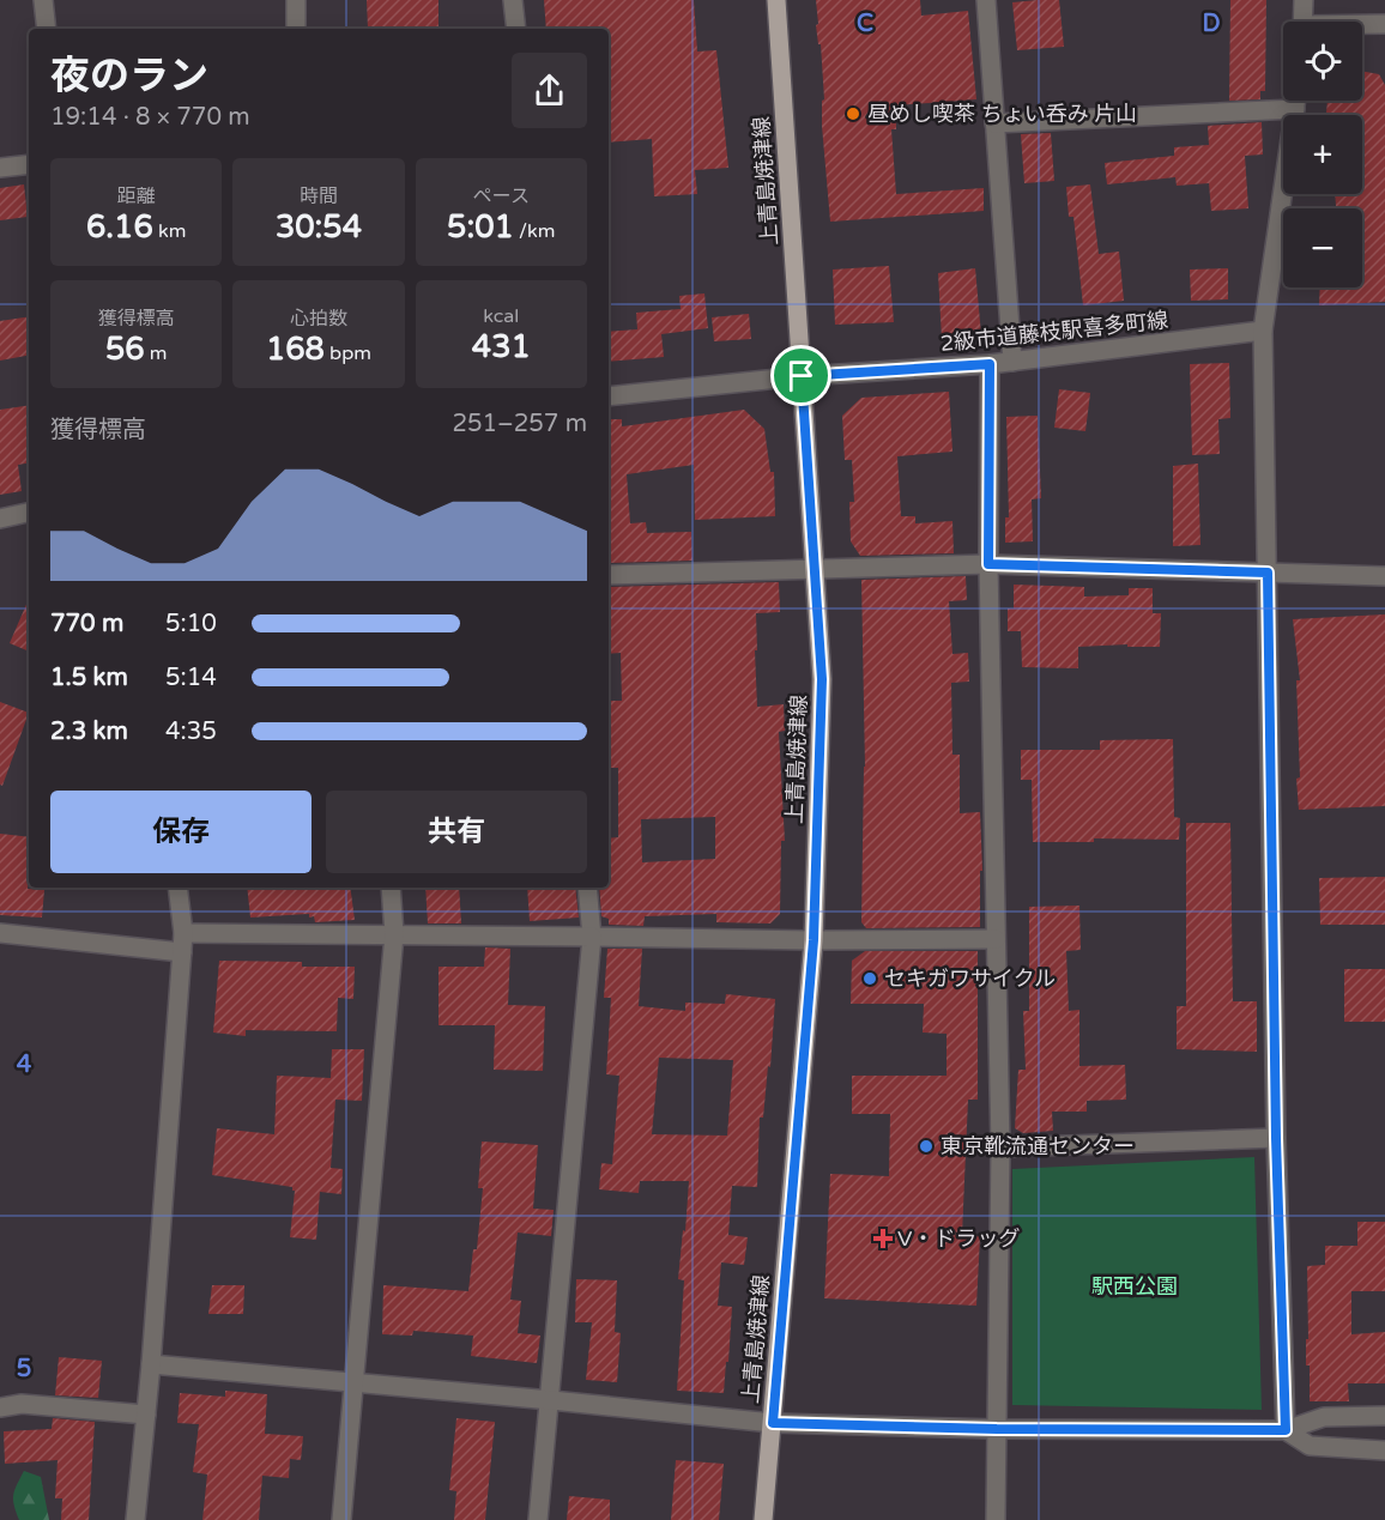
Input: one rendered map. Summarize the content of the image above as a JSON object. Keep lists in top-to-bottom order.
{
  "streets": {
    "main road": ["上青島焼津線"],
    "street": ["2級市道藤枝駅喜多町線"]
  },
  "crossings": [
    ["上青島焼津線", "2級市道藤枝駅喜多町線"]
  ],
  "parks": ["駅西公園"],
  "places": {
    "other": ["昼めし喫茶 ちょい呑み 片山", "セキガワサイクル", "東京靴流通センター"],
    "health": ["V・ドラッグ"]
  },
  "page": {
    "map_buttons": ["+", "−"],
    "heading": ["夜のラン", "19:14 · 8 × 770 m"],
    "stats": [
      ["距離", "6.16 km"],
      ["時間", "30:54"],
      ["ペース", "5:01 /km"],
      ["獲得標高", "56 m"],
      ["心拍数", "168 bpm"],
      ["kcal", "431"]
    ],
    "chart": ["獲得標高", "251–257 m"],
    "list": [
      {
        "name": "770 m",
        "note": "5:10"
      },
      {
        "name": "1.5 km",
        "note": "5:14"
      },
      {
        "name": "2.3 km",
        "note": "4:35"
      }
    ],
    "buttons": ["保存", "共有"]
  },
  "grid": {
    "columns": ["C", "D"],
    "rows": ["4", "5"]
  }
}
